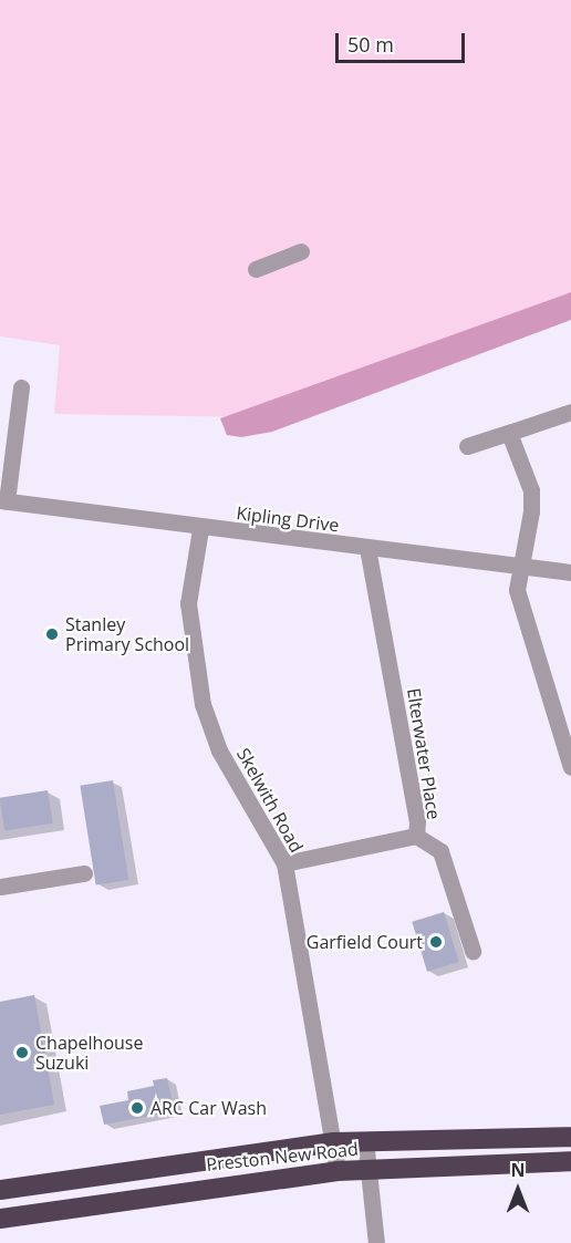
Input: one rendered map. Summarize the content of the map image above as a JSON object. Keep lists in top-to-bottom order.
{
  "streets": {
    "highway": ["Preston New Road"],
    "street": ["Kipling Drive", "Elterwater Place", "Skelwith Road"]
  },
  "crossings": [
    ["Kipling Drive", "Elterwater Place"],
    ["Kipling Drive", "Skelwith Road"],
    ["Skelwith Road", "Preston New Road"]
  ],
  "places": [
    "Stanley Primary School",
    "Garfield Court",
    "Chapelhouse Suzuki",
    "ARC Car Wash"
  ],
  "scale_bar": "50 m",
  "north": "top"
}
